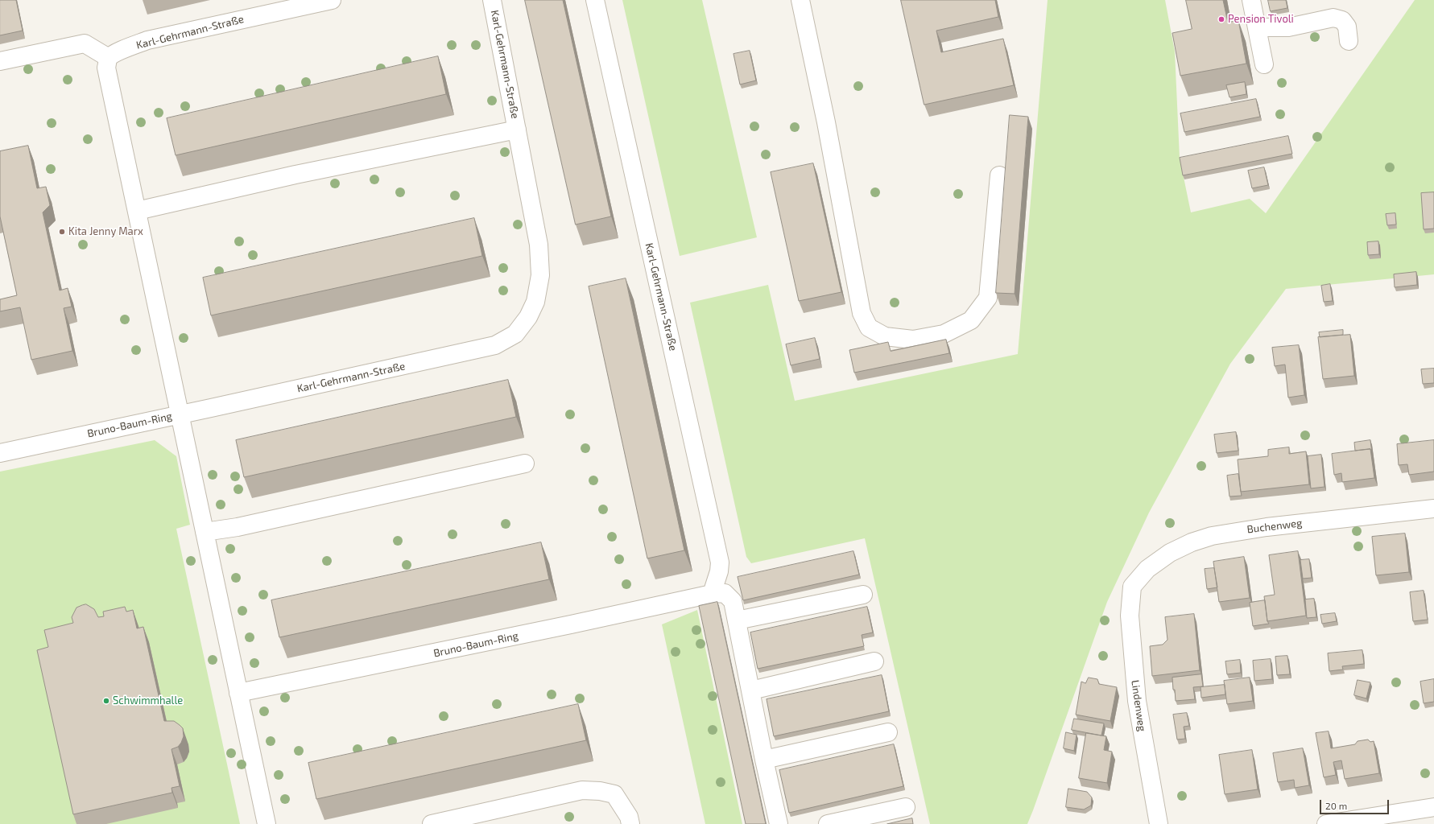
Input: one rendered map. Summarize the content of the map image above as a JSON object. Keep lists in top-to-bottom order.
{
  "streets": {
    "street": [
      "Karl-Gehrmann-Straße",
      "Bruno-Baum-Ring",
      "Buchenweg",
      "Lindenweg"
    ]
  },
  "crossings": [
    ["Karl-Gehrmann-Straße", "Bruno-Baum-Ring"],
    ["Buchenweg", "Lindenweg"]
  ],
  "places": ["Pension Tivoli", "Kita Jenny Marx", "Schwimmhalle"],
  "scale_bar": "20 m"
}
